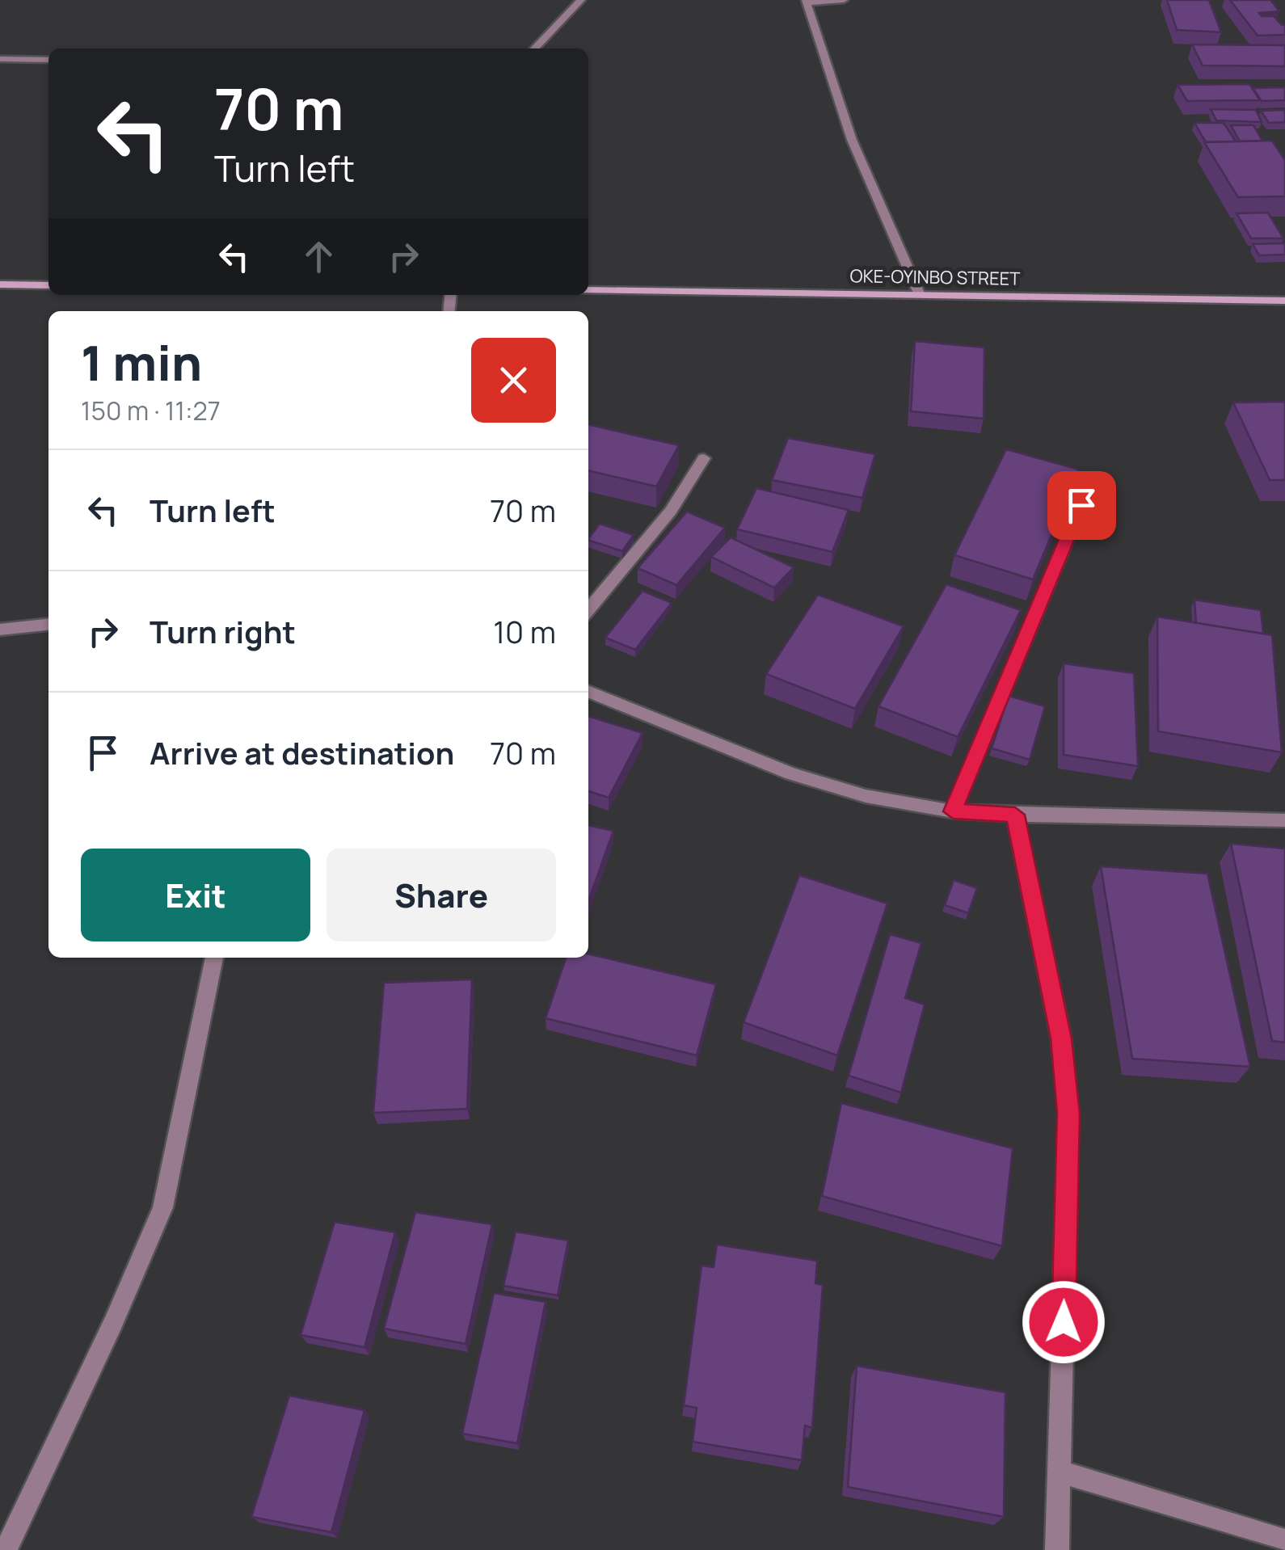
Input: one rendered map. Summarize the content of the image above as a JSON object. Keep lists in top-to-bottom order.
{
  "streets": {
    "main road": ["OKE-OYINBO STREET"]
  },
  "page": {
    "turn": ["70 m", "Turn left"],
    "heading": ["1 min", "150 m · 11:27"],
    "list": [
      {
        "name": "Turn left",
        "value": "70 m"
      },
      {
        "name": "Turn right",
        "value": "10 m"
      },
      {
        "name": "Arrive at destination",
        "value": "70 m"
      }
    ],
    "buttons": ["Exit", "Share"]
  }
}
